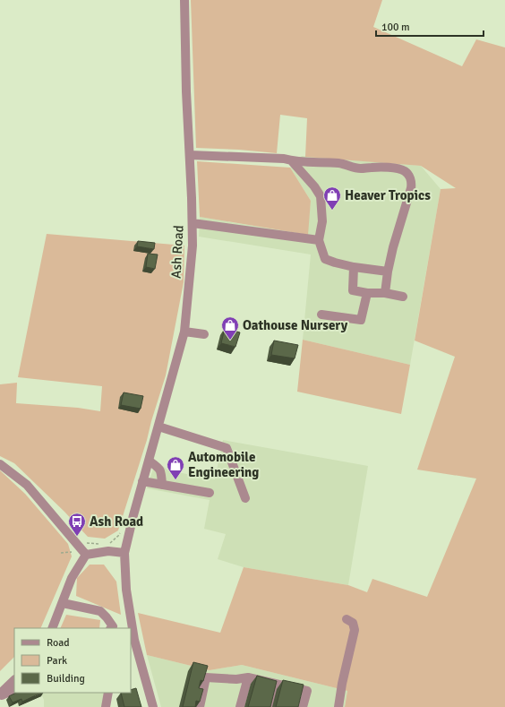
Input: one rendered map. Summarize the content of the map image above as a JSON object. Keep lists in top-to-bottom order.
{
  "streets": {
    "street": ["Ash Road"]
  },
  "places": {
    "shop": ["Heaver Tropics", "Oathouse Nursery", "Automobile Engineering"],
    "bus stop": ["Ash Road"]
  },
  "legend": ["Road", "Park", "Building"],
  "scale_bar": "100 m"
}
